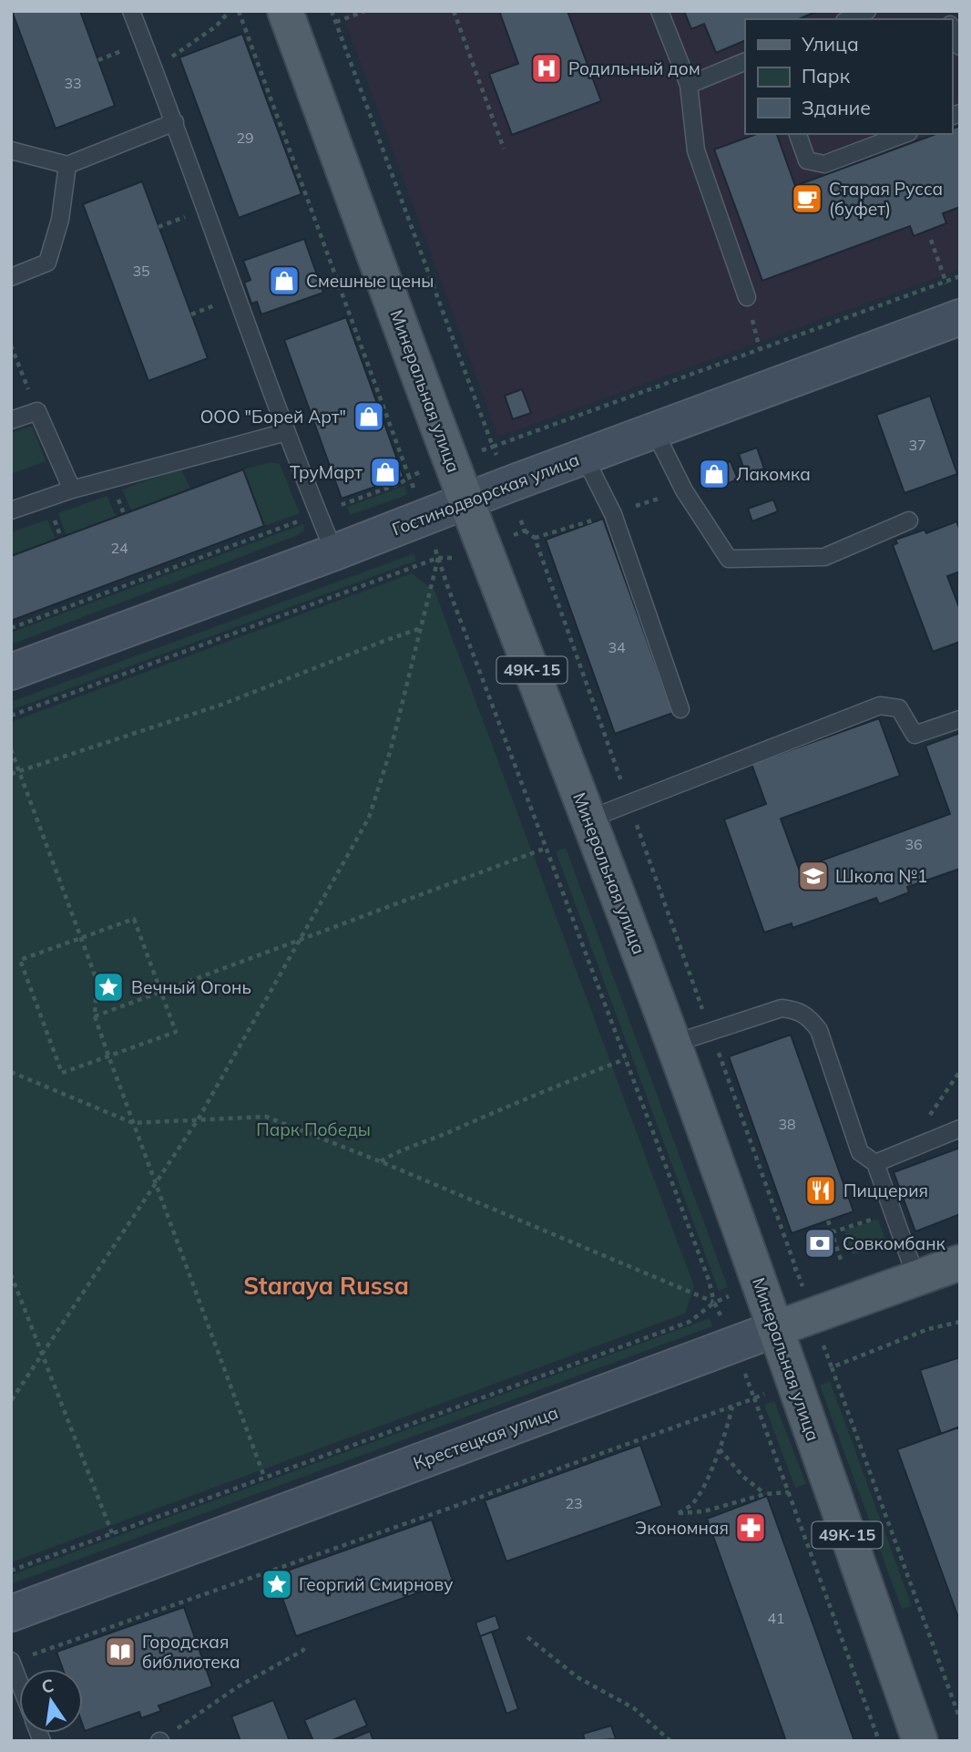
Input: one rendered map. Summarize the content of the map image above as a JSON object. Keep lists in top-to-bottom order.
{
  "streets": {
    "main road": ["Минеральная улица", "49К-15", "Крестецкая улица"],
    "street": ["Гостинодворская улица"]
  },
  "crossings": [
    ["Минеральная улица", "Гостинодворская улица"],
    ["Минеральная улица", "Крестецкая улица"]
  ],
  "districts": ["Staraya Russa"],
  "parks": ["Парк Победы"],
  "places": {
    "hospital": ["Родильный дом"],
    "cafe": ["Старая Русса (буфет)"],
    "shop": [
      "Смешные цены",
      "ООО \"Борей Арт\"",
      "ТруМарт",
      "Лакомка"
    ],
    "school or university": ["Школа №1"],
    "place": ["Вечный Огонь", "Георгий Смирнову"],
    "restaurant": ["Пиццерия"],
    "bank": ["Совкомбанк"],
    "pharmacy": ["Экономная"],
    "library": ["Городская библиотека"]
  },
  "house_numbers": [
    "33",
    "29",
    "35",
    "37",
    "24",
    "34",
    "36",
    "38",
    "23",
    "41"
  ],
  "legend": ["Улица", "Парк", "Здание"],
  "north": "top"
}
